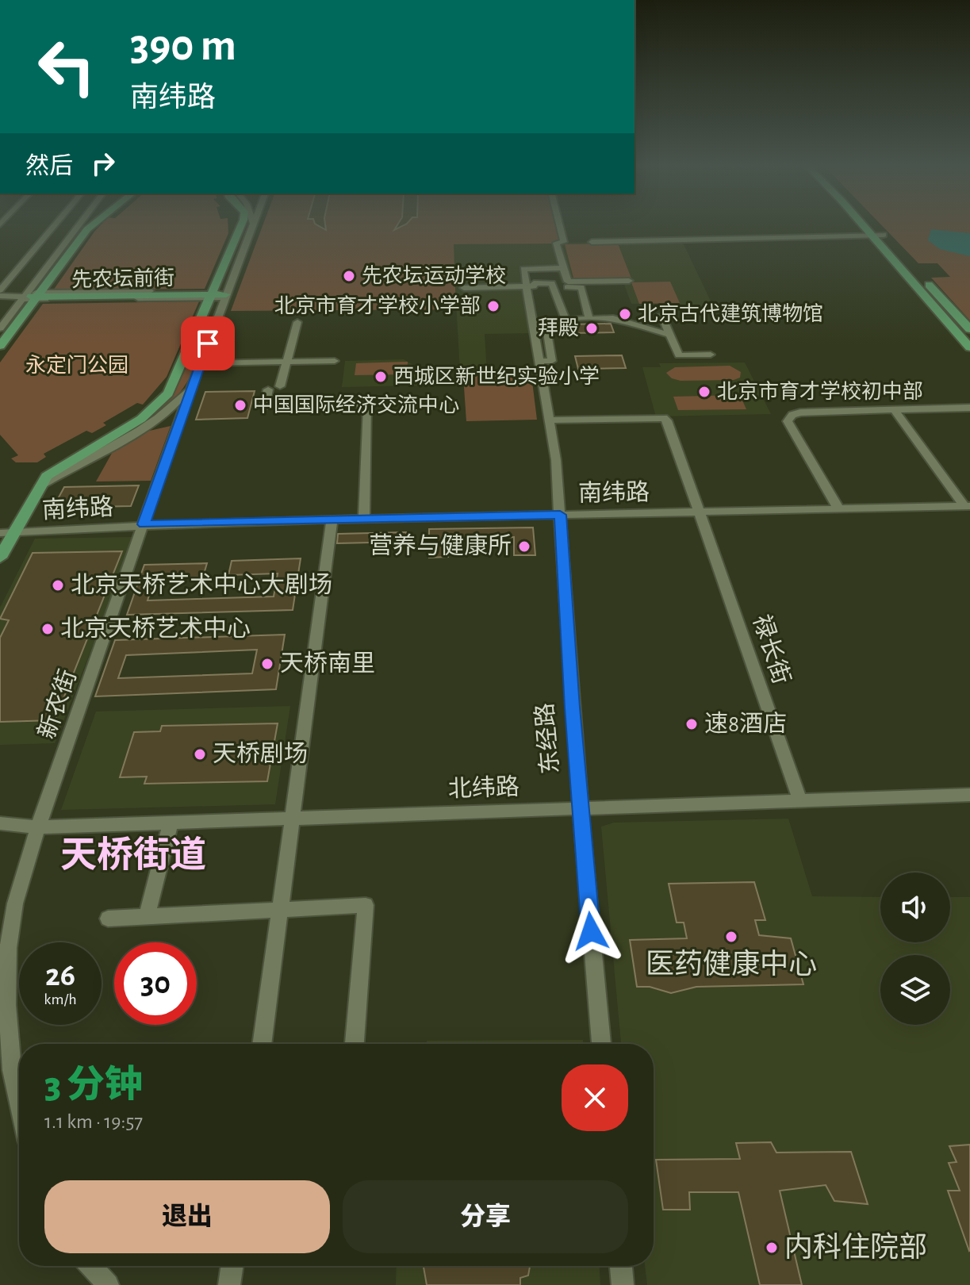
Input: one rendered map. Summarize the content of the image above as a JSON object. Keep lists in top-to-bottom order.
{
  "streets": {
    "main road": ["先农坛前街"],
    "street": [
      "南纬路",
      "禄长街",
      "新农街",
      "东经路",
      "北纬路"
    ]
  },
  "crossings": [
    ["先农坛前街", "新农街"],
    ["南纬路", "禄长街"],
    ["南纬路", "新农街"],
    ["南纬路", "东经路"],
    ["禄长街", "东经路"],
    ["禄长街", "北纬路"],
    ["新农街", "北纬路"],
    ["东经路", "北纬路"]
  ],
  "districts": ["天桥街道"],
  "parks": ["永定门公园"],
  "places": [
    "先农坛运动学校",
    "北京市育才学校小学部",
    "北京古代建筑博物馆",
    "拜殿",
    "西城区新世纪实验小学",
    "北京市育才学校初中部",
    "中国国际经济交流中心",
    "营养与健康所",
    "北京天桥艺术中心大剧场",
    "北京天桥艺术中心",
    "天桥南里",
    "速8酒店",
    "天桥剧场",
    "医药健康中心",
    "内科住院部"
  ],
  "page": {
    "turn": ["390 m", "南纬路"],
    "then": "然后",
    "speed": "26 km/h",
    "limit": "30",
    "heading": ["3 分钟", "1.1 km · 19:57"],
    "buttons": ["退出", "分享"]
  }
}
